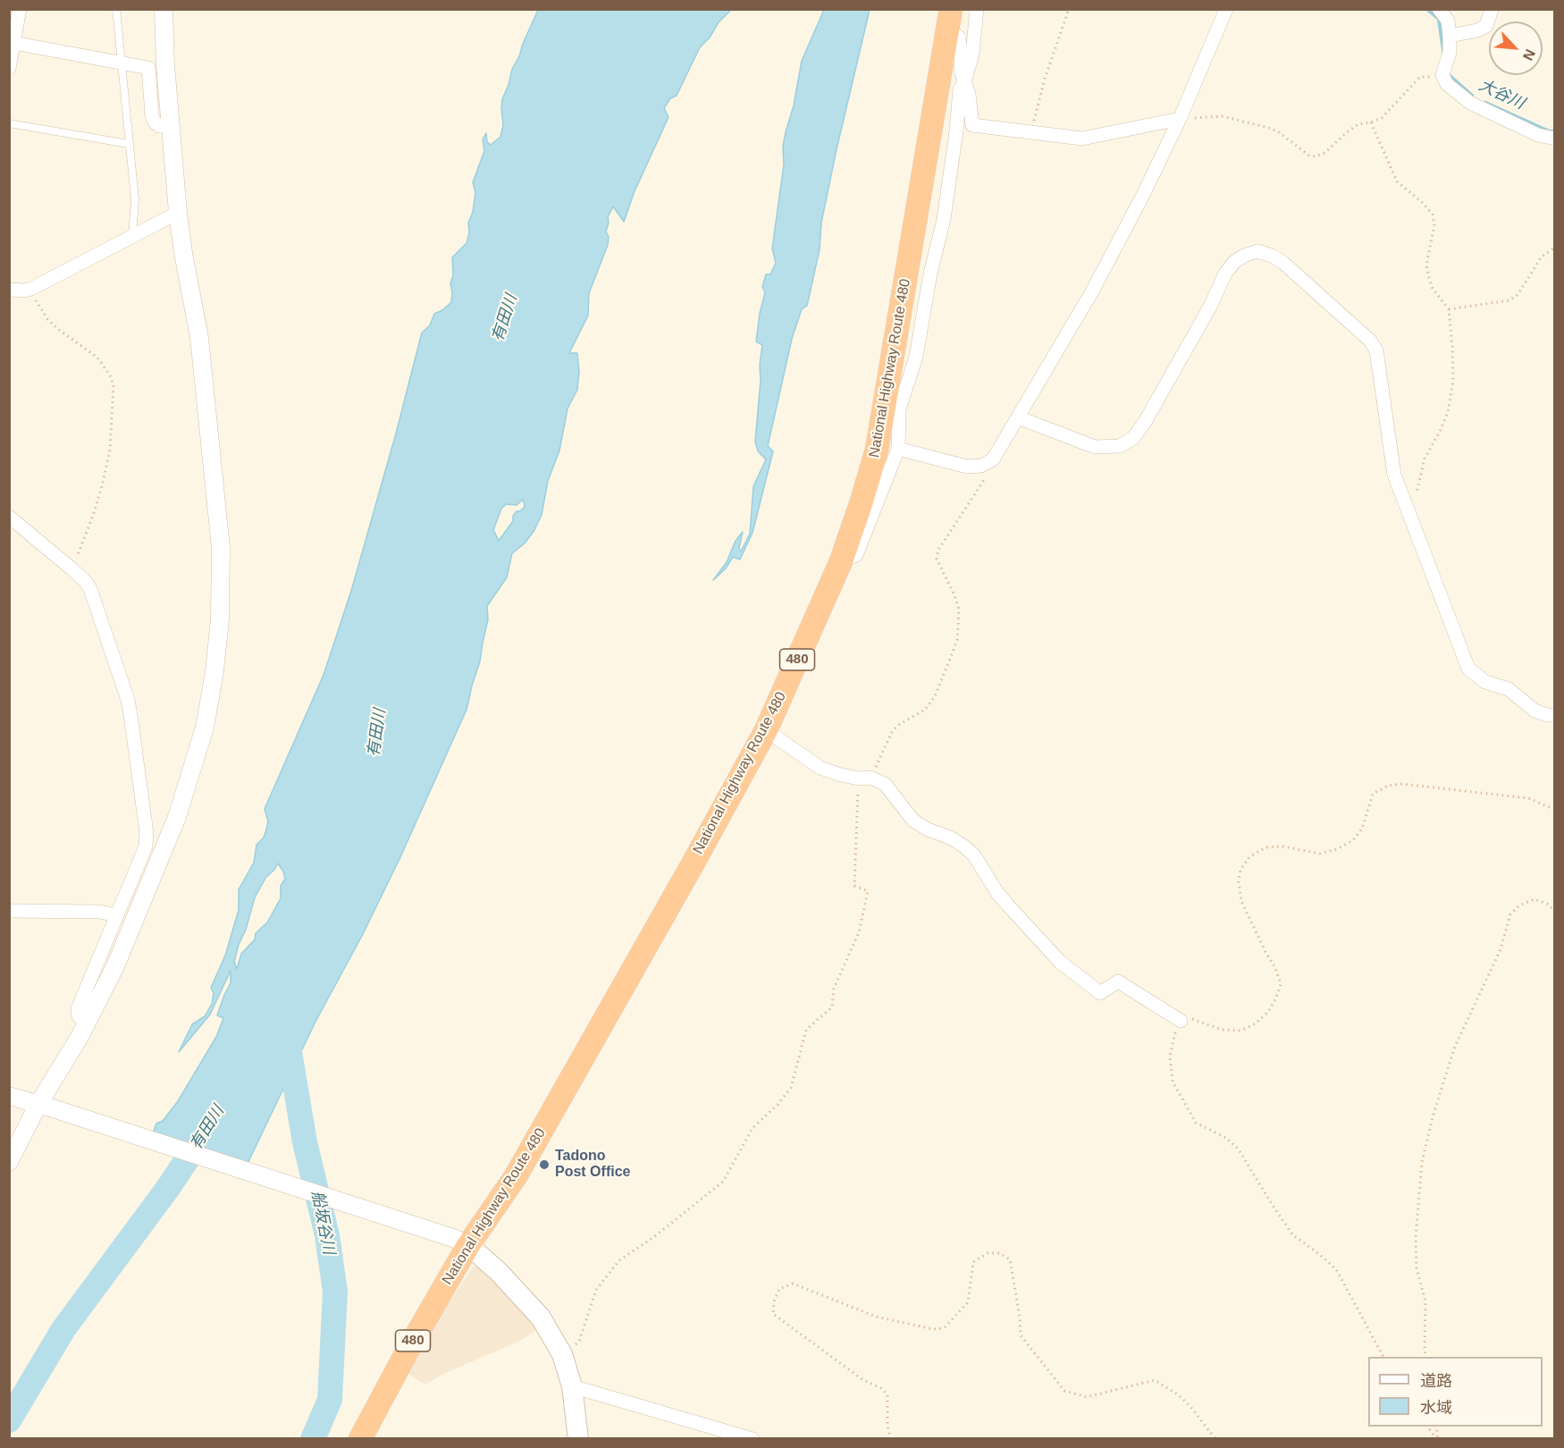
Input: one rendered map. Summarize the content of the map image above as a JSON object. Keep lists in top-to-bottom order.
{
  "streets": {
    "highway": ["National Highway Route 480", "480"]
  },
  "water": ["大谷川", "有田川", "船坂谷川"],
  "places": ["Tadono Post Office"],
  "legend": ["道路", "水域"],
  "north": "bottom right"
}
